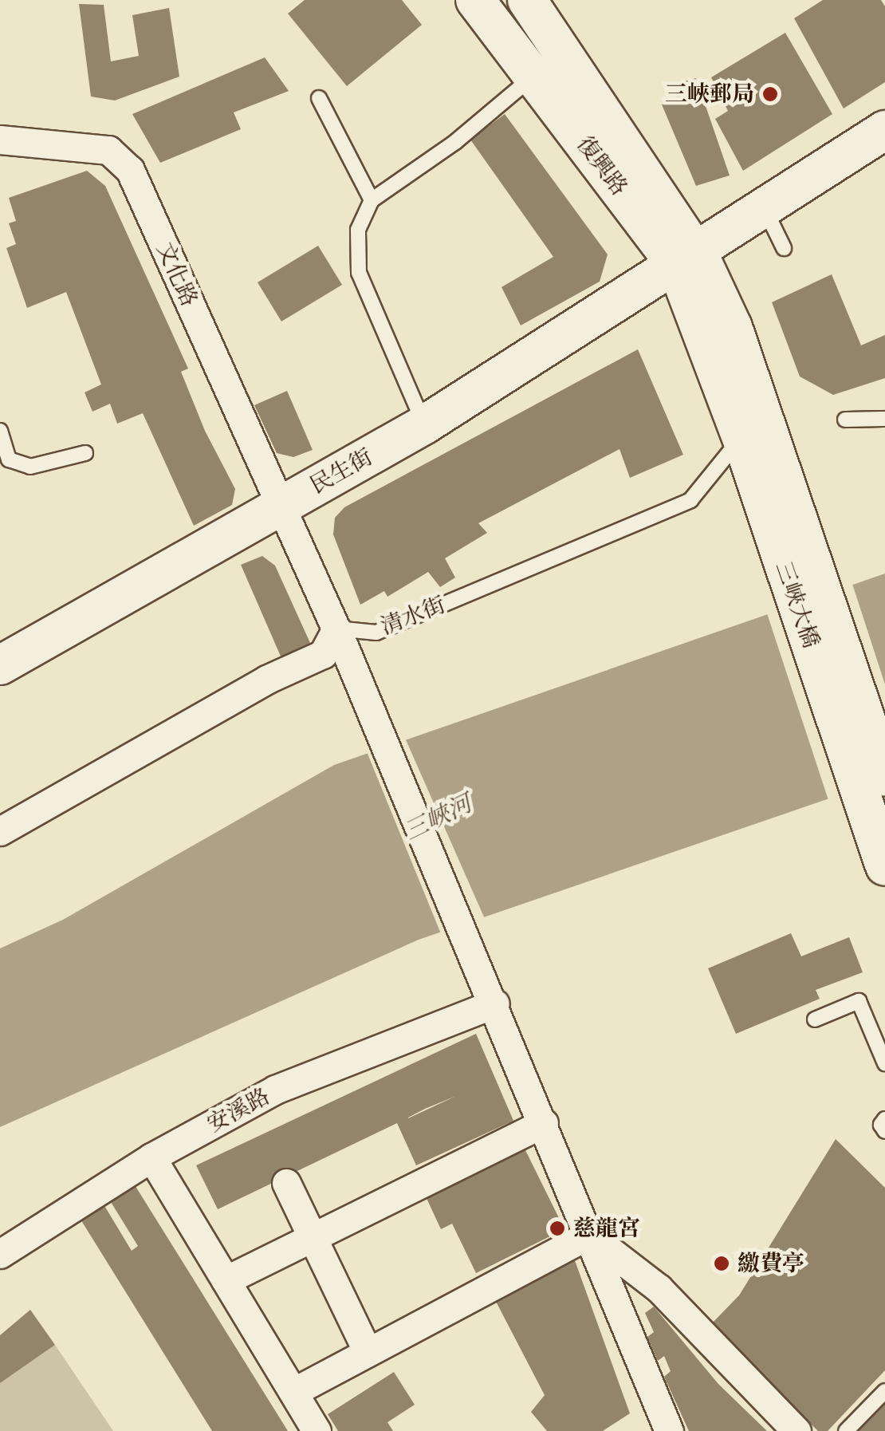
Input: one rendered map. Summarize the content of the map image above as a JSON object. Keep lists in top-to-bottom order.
{
  "streets": {
    "main road": ["復興路", "民生街", "三峽大橋"],
    "street": ["文化路", "安溪路"],
    "lane": ["清水街"]
  },
  "crossings": [
    ["復興路", "民生街"],
    ["復興路", "三峽大橋"],
    ["文化路", "民生街"],
    ["文化路", "清水街"],
    ["文化路", "安溪路"],
    ["三峽大橋", "清水街"]
  ],
  "water": ["三峽河"],
  "places": ["三峽郵局", "慈龍宮", "繳費亭"]
}
